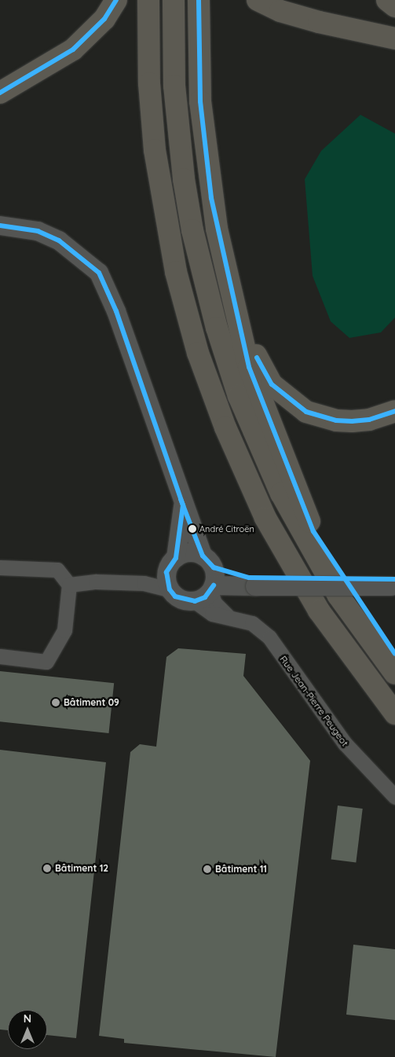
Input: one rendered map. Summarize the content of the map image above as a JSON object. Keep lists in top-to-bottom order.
{
  "streets": {
    "street": ["Rue Jean-Pierre Peugeot"]
  },
  "places": [
    "André Citroën",
    "Bâtiment 09",
    "Bâtiment 12",
    "Bâtiment 11"
  ],
  "north": "top"
}
